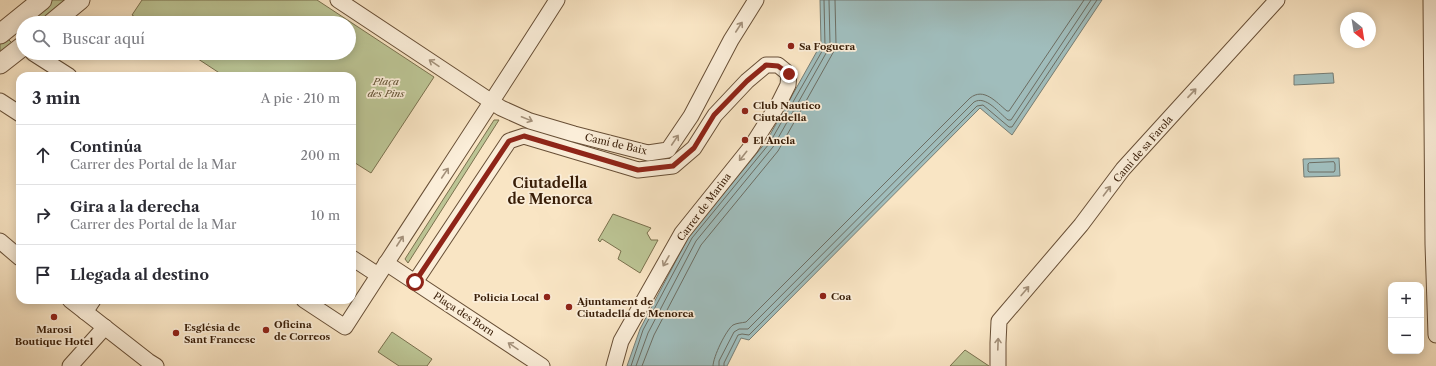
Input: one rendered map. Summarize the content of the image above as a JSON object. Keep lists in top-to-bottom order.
{
  "streets": {
    "street": [
      "Camí de Baix",
      "Camí de sa Farola",
      "Carrer de Marina",
      "Plaça des Born"
    ]
  },
  "crossings": [
    ["Carrer de Marina", "Plaça des Born"]
  ],
  "one_way": ["Camí de sa Farola", "Plaça des Born"],
  "districts": ["Ciutadella de Menorca"],
  "parks": ["Plaça des Pins"],
  "places": [
    "Sa Foguera",
    "Club Nautico Ciutadella",
    "El Ancla",
    "Coa",
    "Policia Local",
    "Ajuntament de Ciutadella de Menorca",
    "Marosi Boutique Hotel",
    "Oficina de Correos",
    "Església de Sant Francesc"
  ],
  "north": "bottom right",
  "page": {
    "search": "Buscar aquí",
    "heading": ["3 min", "A pie · 210 m"],
    "list": [
      ["Continúa", "Carrer des Portal de la Mar", "200 m"],
      ["Gira a la derecha", "Carrer des Portal de la Mar", "10 m"],
      "Llegada al destino"
    ],
    "map_buttons": ["+", "−"]
  }
}
